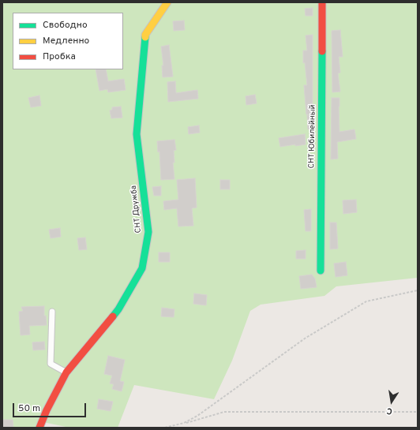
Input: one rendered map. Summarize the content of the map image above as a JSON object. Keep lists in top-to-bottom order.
{
  "streets": {
    "street": ["СНТ Юбилейный", "СНТ Дружба"]
  },
  "legend": ["Свободно", "Медленно", "Пробка"],
  "scale_bar": "50 m",
  "north": "bottom"
}
